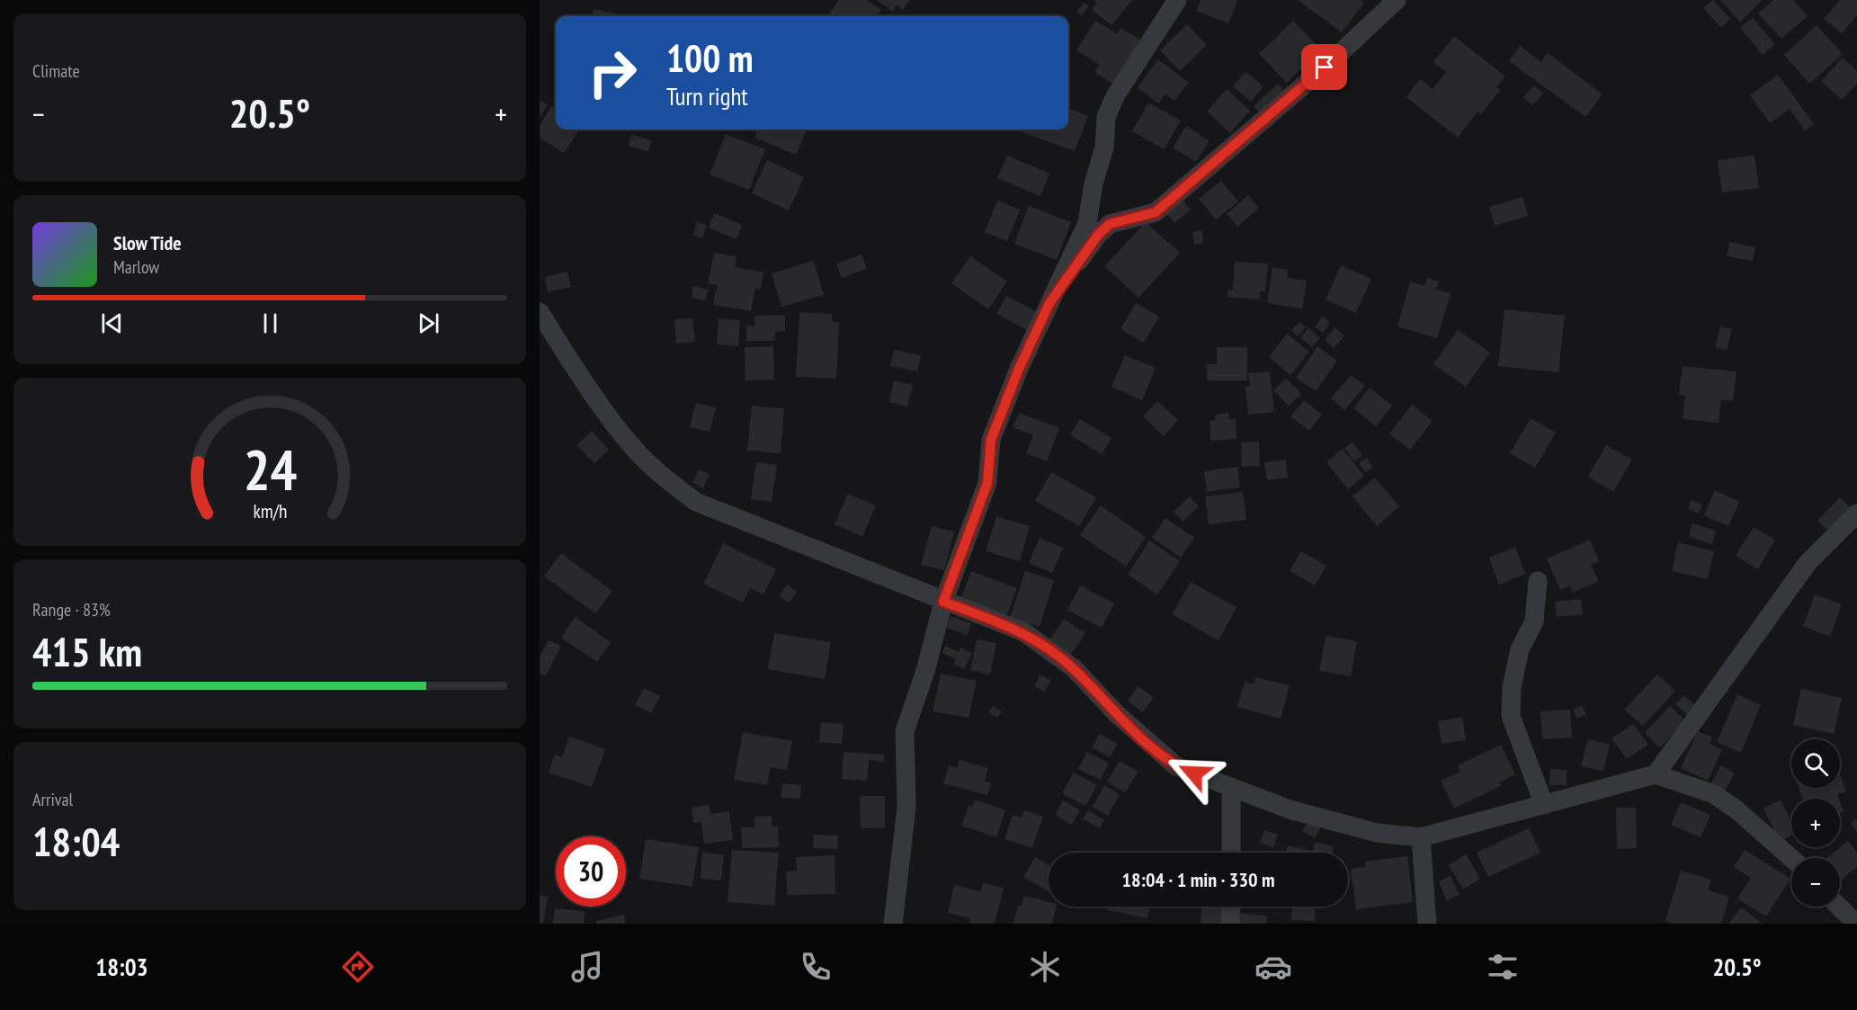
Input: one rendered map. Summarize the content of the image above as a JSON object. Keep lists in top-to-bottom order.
{
  "page": {
    "tile": [
      "Climate",
      ["Range · 83%", "415 km"],
      ["Arrival", "18:04"]
    ],
    "turn": ["100 m", "Turn right"],
    "heat": ["−", "20.5°", "+"],
    "song": ["Slow Tide", "Marlow"],
    "map_buttons": ["+", "−"],
    "limit": "30",
    "trip": "18:04 · 1 min · 330 m",
    "tabs": ["18:03", "20.5°"],
    "gauge": ["24", "km/h"]
  }
}
